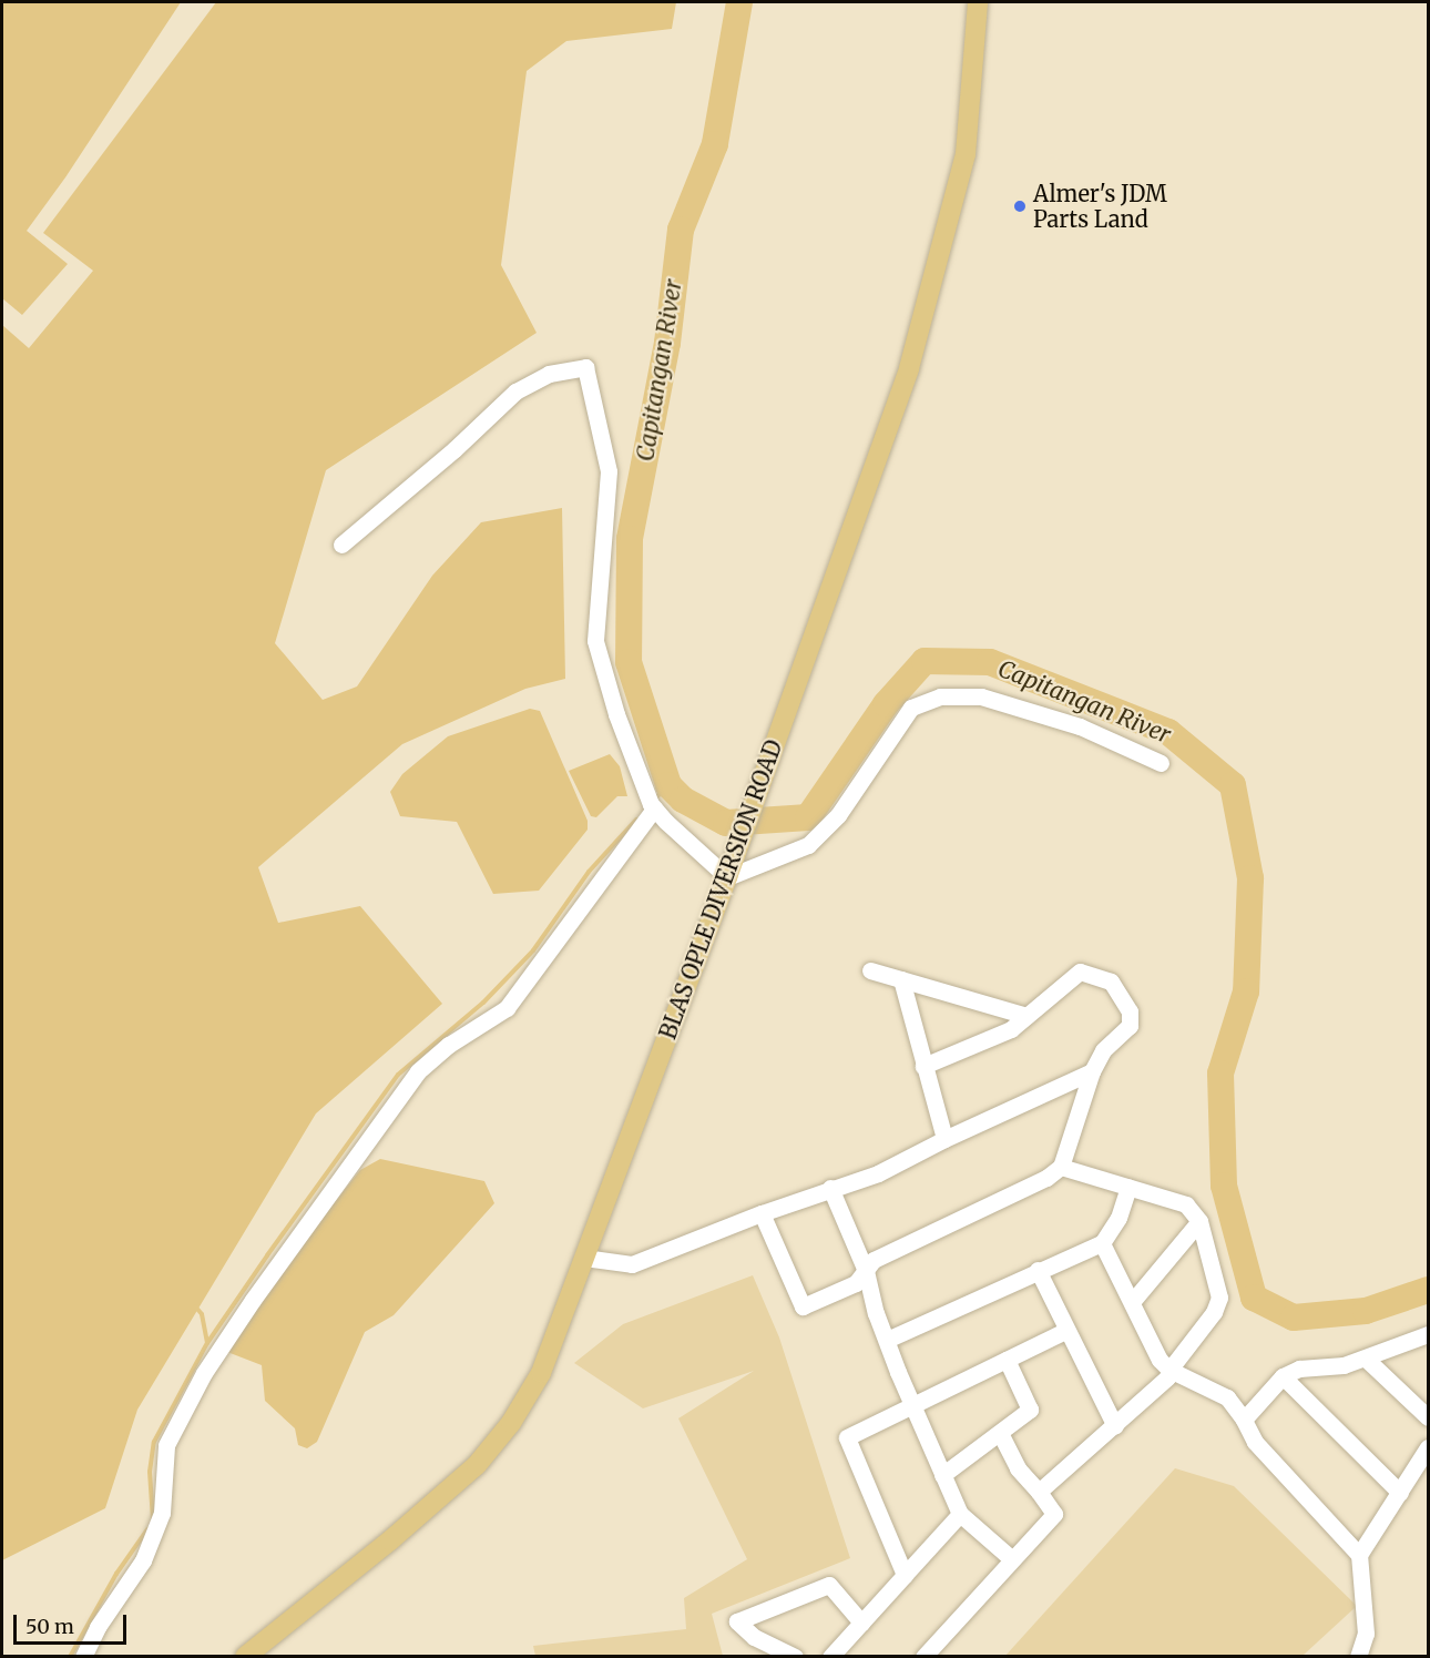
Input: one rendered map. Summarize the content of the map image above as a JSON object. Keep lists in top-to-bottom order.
{
  "streets": {
    "main road": ["BLAS OPLE DIVERSION ROAD"]
  },
  "water": ["Capitangan River"],
  "places": ["Almer's JDM Parts Land"],
  "scale_bar": "50 m"
}
